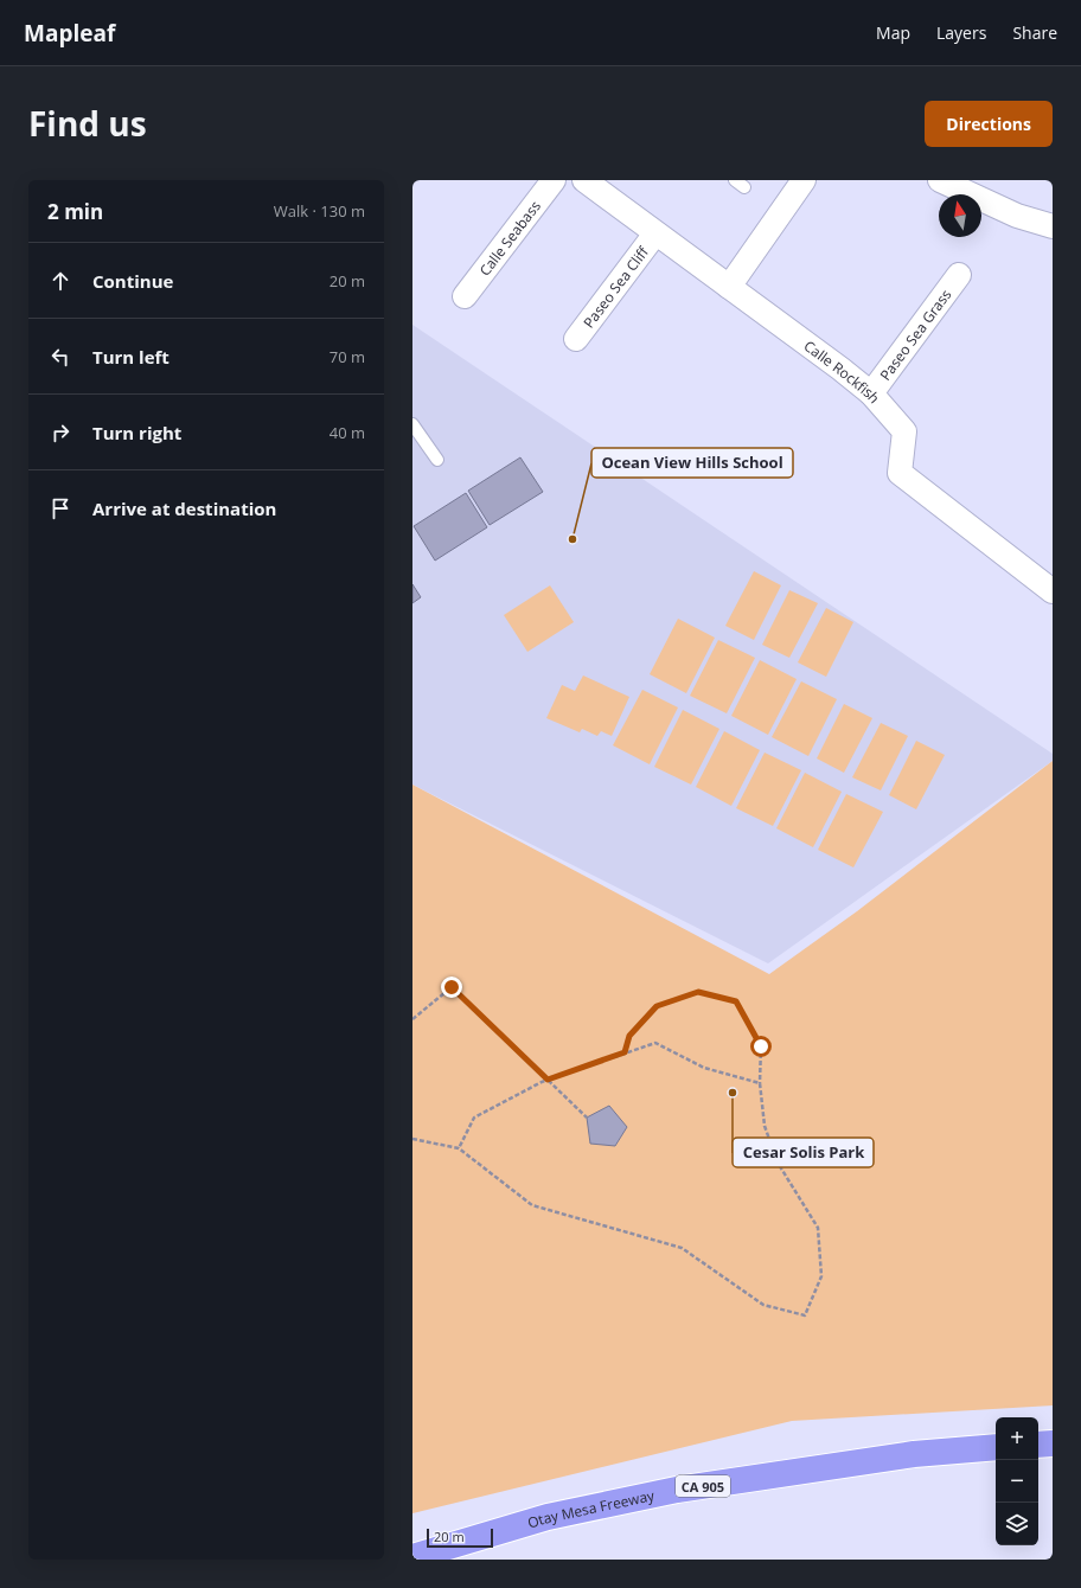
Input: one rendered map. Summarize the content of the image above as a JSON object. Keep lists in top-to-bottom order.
{
  "streets": {
    "highway": ["CA 905", "Otay Mesa Freeway"],
    "street": [
      "Calle Seabass",
      "Paseo Sea Cliff",
      "Paseo Sea Grass",
      "Calle Rockfish"
    ]
  },
  "crossings": [
    ["Paseo Sea Cliff", "Calle Rockfish"],
    ["Paseo Sea Grass", "Calle Rockfish"]
  ],
  "places": ["Ocean View Hills School", "Cesar Solis Park"],
  "scale_bar": "20 m",
  "north": "top",
  "page": {
    "header": "Mapleaf",
    "nav": ["Map", "Layers", "Share"],
    "title": "Find us",
    "buttons": "Directions",
    "heading": ["2 min", "Walk · 130 m"],
    "list": [
      ["Continue", "20 m"],
      ["Turn left", "70 m"],
      ["Turn right", "40 m"],
      "Arrive at destination"
    ],
    "map_buttons": ["+", "−"],
    "scale": "20 m"
  }
}
